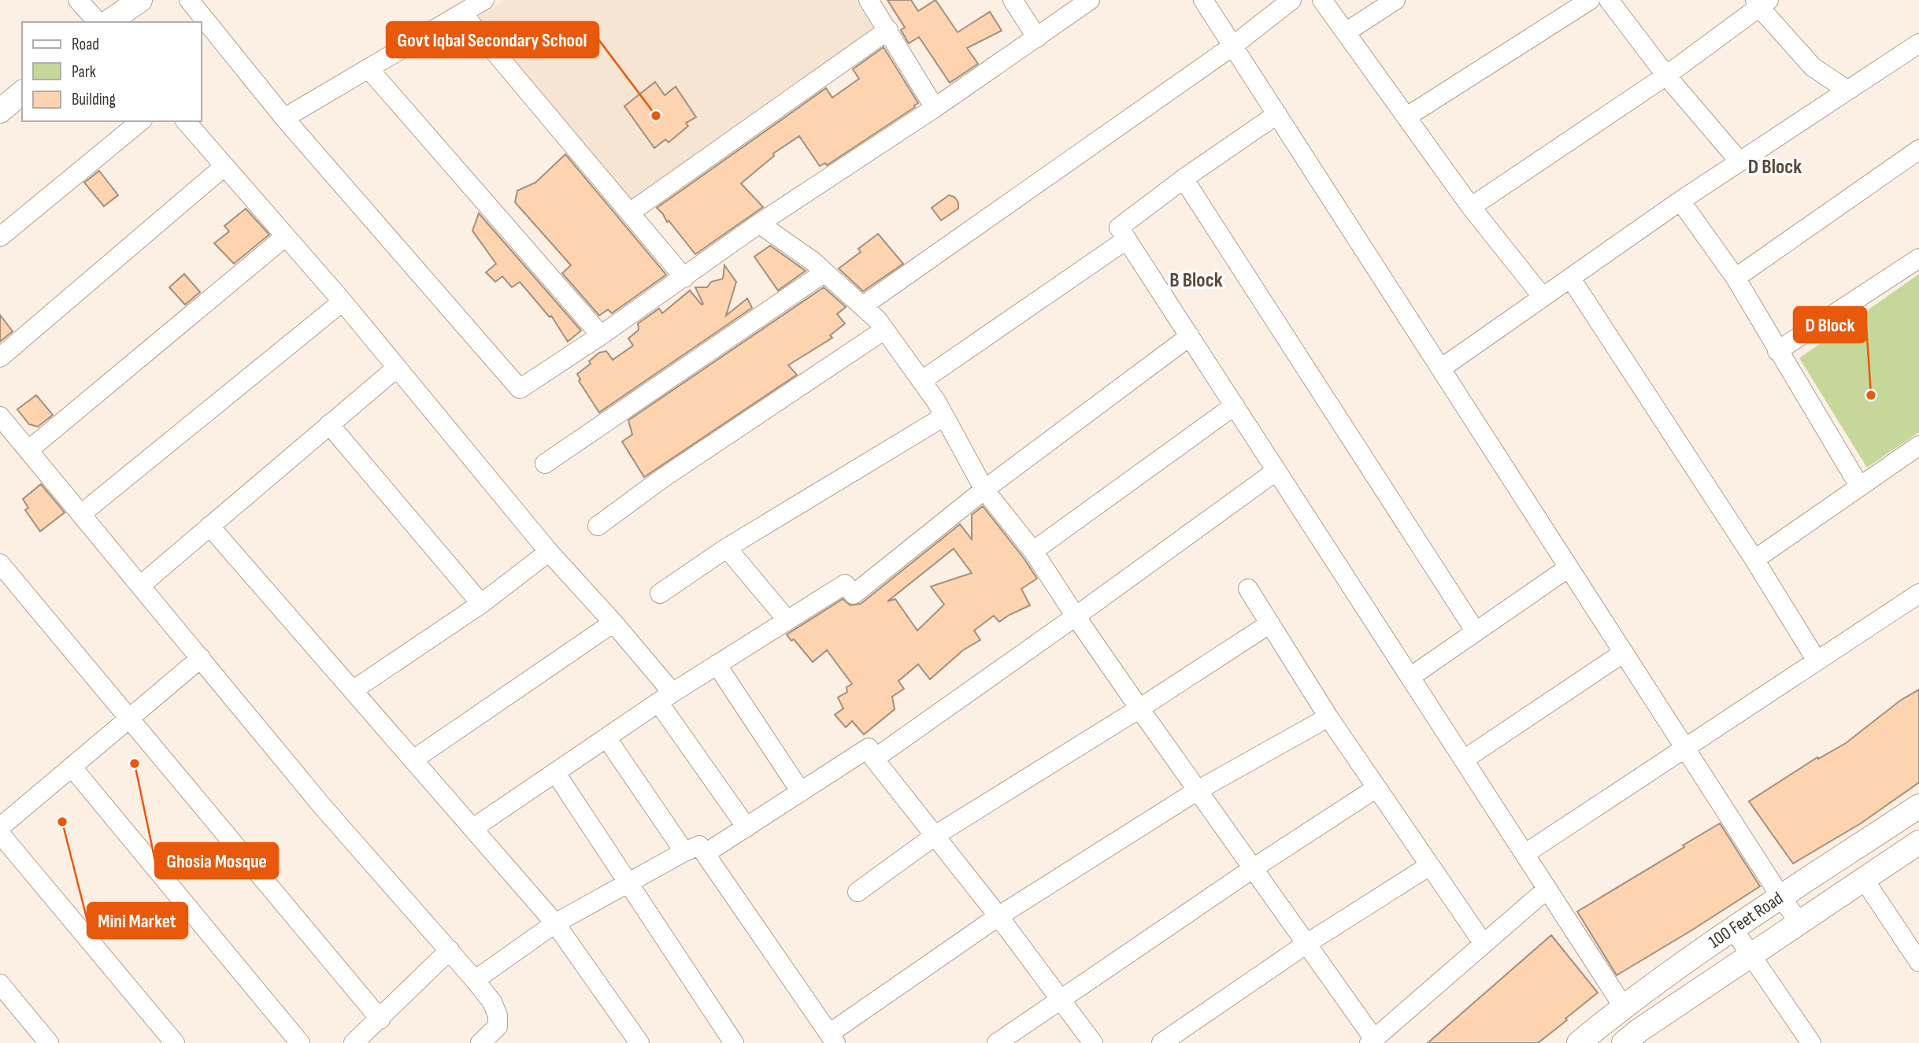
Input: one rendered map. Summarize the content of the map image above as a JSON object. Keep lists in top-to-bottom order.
{
  "streets": {
    "main road": ["100 Feet Road"]
  },
  "districts": ["D Block", "B Block"],
  "places": [
    "Govt Iqbal Secondary School",
    "D Block",
    "Ghosia Mosque",
    "Mini Market"
  ],
  "legend": ["Road", "Park", "Building"]
}
